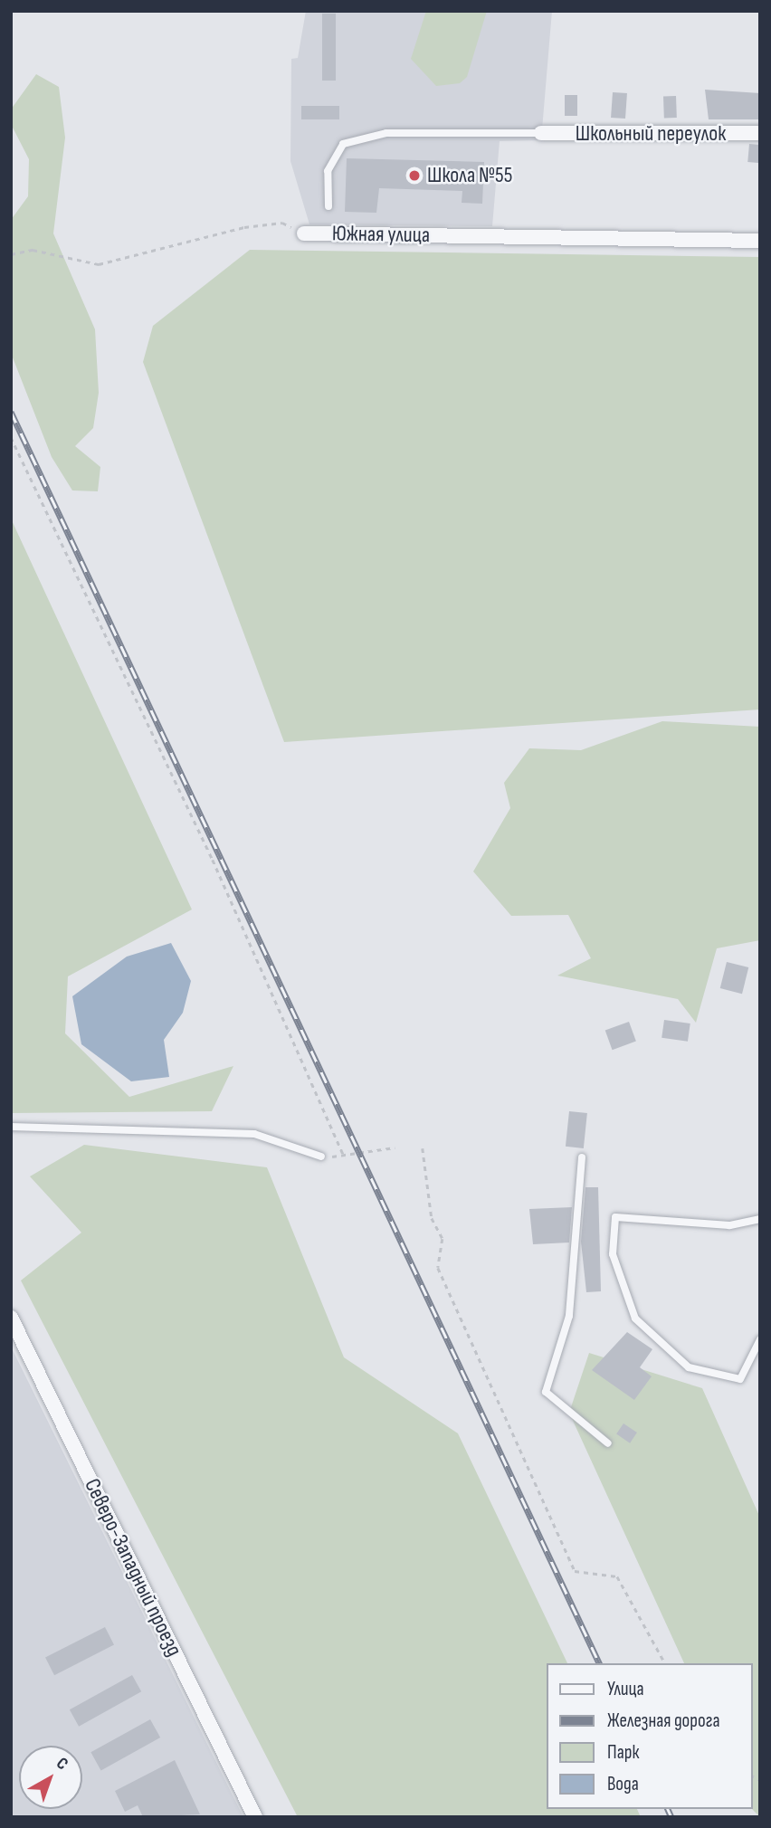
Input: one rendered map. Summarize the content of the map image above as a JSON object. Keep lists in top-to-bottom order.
{
  "streets": {
    "street": ["Школьный переулок", "Южная улица", "Северо-Западный проезд"]
  },
  "places": ["Школа №55"],
  "legend": [
    "Улица",
    "Железная дорога",
    "Парк",
    "Вода"
  ],
  "north": "top right"
}
